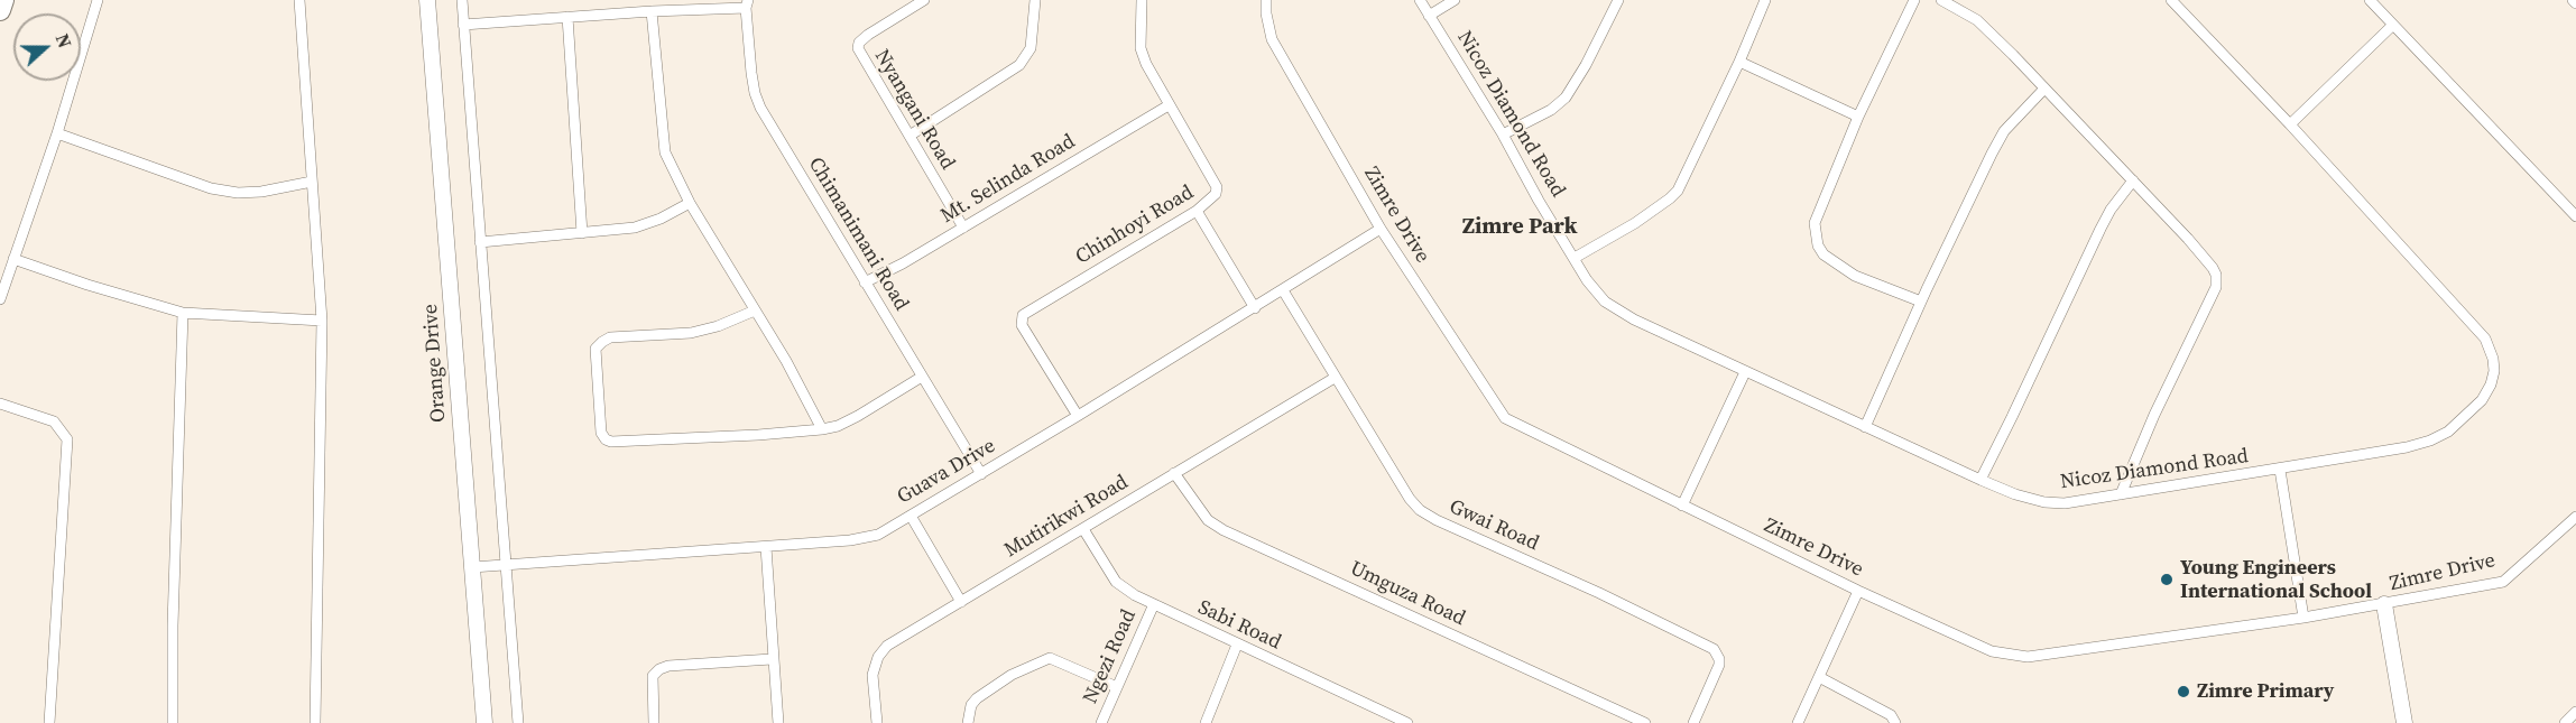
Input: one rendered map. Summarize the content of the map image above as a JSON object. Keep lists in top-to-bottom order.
{
  "streets": {
    "street": [
      "Nyangani Road",
      "Nicoz Diamond Road",
      "Mt. Selinda Road",
      "Zimre Drive",
      "Chinhoyi Road",
      "Chimanimani Road",
      "Orange Drive",
      "Guava Drive",
      "Mutirikwi Road",
      "Gwai Road",
      "Umguza Road",
      "Sabi Road",
      "Ngezi Road"
    ]
  },
  "crossings": [
    ["Nyangani Road", "Mt. Selinda Road"],
    ["Mt. Selinda Road", "Chinhoyi Road"],
    ["Mt. Selinda Road", "Chimanimani Road"],
    ["Zimre Drive", "Guava Drive"],
    ["Chinhoyi Road", "Guava Drive"],
    ["Chimanimani Road", "Guava Drive"],
    ["Orange Drive", "Guava Drive"],
    ["Guava Drive", "Gwai Road"],
    ["Mutirikwi Road", "Gwai Road"],
    ["Mutirikwi Road", "Umguza Road"],
    ["Mutirikwi Road", "Sabi Road"],
    ["Sabi Road", "Ngezi Road"]
  ],
  "districts": ["Zimre Park"],
  "places": ["Young Engineers International School", "Zimre Primary"],
  "north": "right"
}
